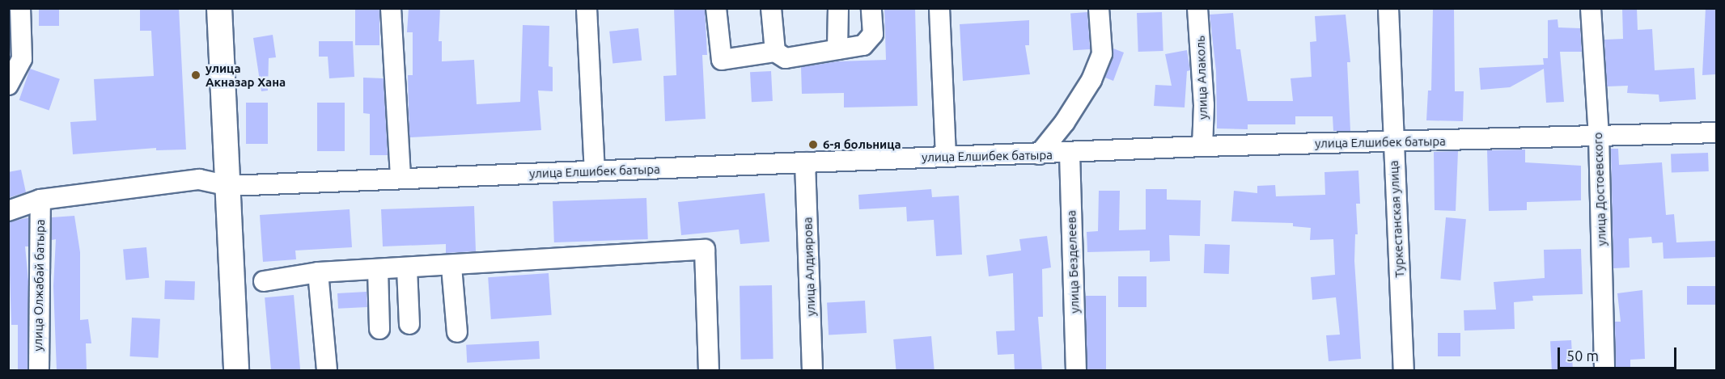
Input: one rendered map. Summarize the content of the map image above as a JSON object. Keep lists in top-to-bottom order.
{
  "streets": {
    "street": [
      "улица Алаколь",
      "улица Елшибек батыра",
      "улица Достоевского",
      "Туркестанская улица",
      "улица Безделеева",
      "улица Алдиярова",
      "улица Олжабай батыра"
    ]
  },
  "crossings": [
    ["улица Алаколь", "улица Елшибек батыра"],
    ["улица Елшибек батыра", "улица Достоевского"],
    ["улица Елшибек батыра", "Туркестанская улица"],
    ["улица Елшибек батыра", "улица Безделеева"],
    ["улица Елшибек батыра", "улица Алдиярова"],
    ["улица Елшибек батыра", "улица Олжабай батыра"]
  ],
  "places": ["улица Акназар Хана", "6-я больница"],
  "scale_bar": "50 m"
}
